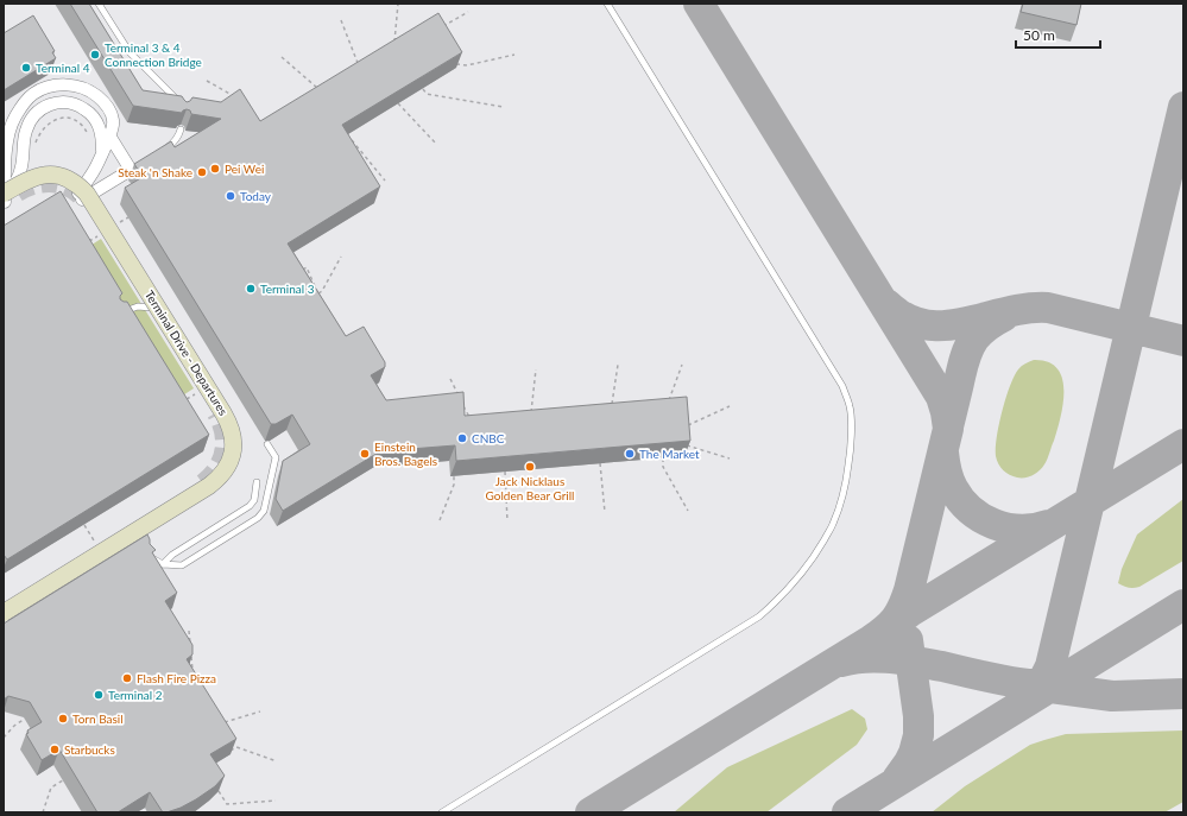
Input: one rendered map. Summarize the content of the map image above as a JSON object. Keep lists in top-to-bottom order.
{
  "streets": {
    "street": ["Terminal Drive - Departures"]
  },
  "places": [
    "Terminal 3 & 4 Connection Bridge",
    "Terminal 4",
    "Pei Wei",
    "Steak 'n Shake",
    "Today",
    "Terminal 3",
    "CNBC",
    "Einstein Bros. Bagels",
    "The Market",
    "Jack Nicklaus Golden Bear Grill",
    "Flash Fire Pizza",
    "Terminal 2",
    "Torn Basil",
    "Starbucks"
  ],
  "scale_bar": "50 m"
}
